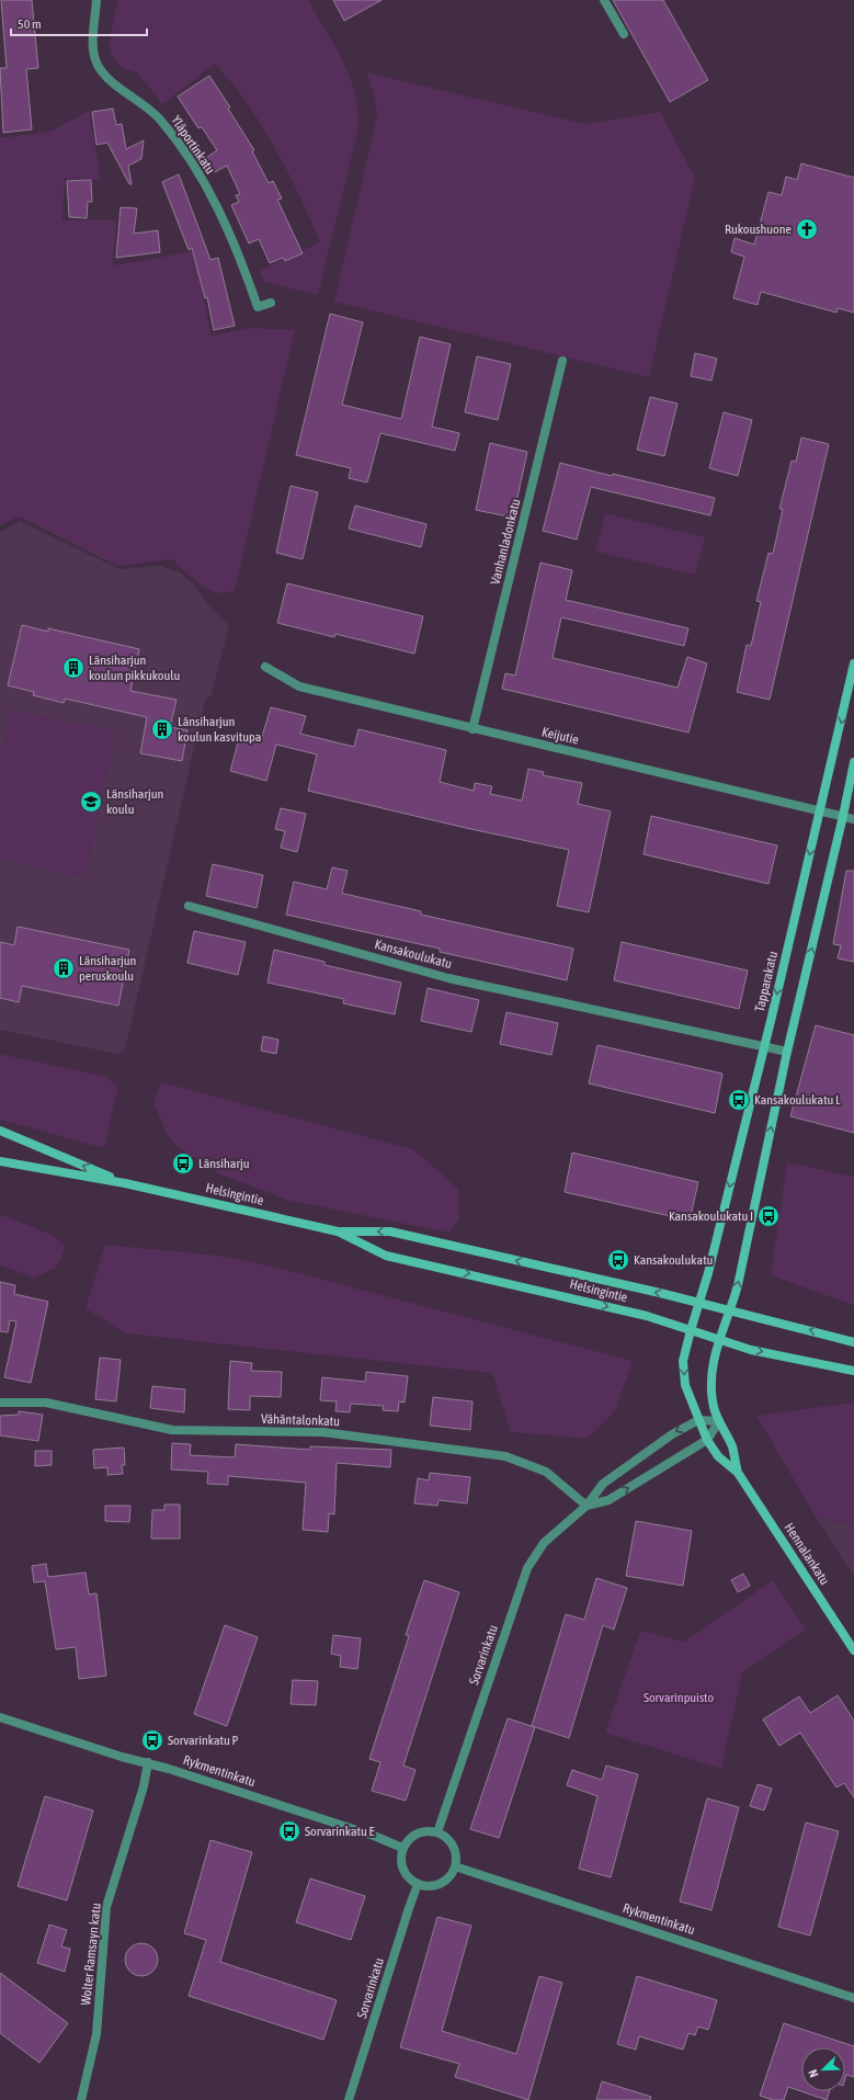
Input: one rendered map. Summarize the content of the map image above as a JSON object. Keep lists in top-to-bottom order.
{
  "streets": {
    "main road": ["Tapparakatu", "Helsingintie", "Hennalankatu"],
    "street": [
      "Yläportinkatu",
      "Vanhanladonkatu",
      "Keijutie",
      "Kansakoulukatu",
      "Vähäntalonkatu",
      "Sorvarinkatu",
      "Rykmentinkatu",
      "Wolter Ramsayn katu"
    ]
  },
  "crossings": [
    ["Vanhanladonkatu", "Keijutie"],
    ["Keijutie", "Tapparakatu"],
    ["Kansakoulukatu", "Tapparakatu"],
    ["Tapparakatu", "Helsingintie"],
    ["Tapparakatu", "Hennalankatu"],
    ["Helsingintie", "Hennalankatu"],
    ["Vähäntalonkatu", "Sorvarinkatu"],
    ["Hennalankatu", "Sorvarinkatu"],
    ["Sorvarinkatu", "Rykmentinkatu"],
    ["Rykmentinkatu", "Wolter Ramsayn katu"]
  ],
  "parks": ["Sorvarinpuisto"],
  "places": {
    "church": ["Rukoushuone"],
    "building": ["Länsiharjun koulun pikkukoulu", "Länsiharjun koulun kasvitupa", "Länsiharjun peruskoulu"],
    "school or university": ["Länsiharjun koulu"],
    "bus stop": [
      "Kansakoulukatu L",
      "Länsiharju",
      "Kansakoulukatu I",
      "Kansakoulukatu",
      "Sorvarinkatu P",
      "Sorvarinkatu E"
    ]
  },
  "scale_bar": "50 m",
  "north": "bottom left"
}
